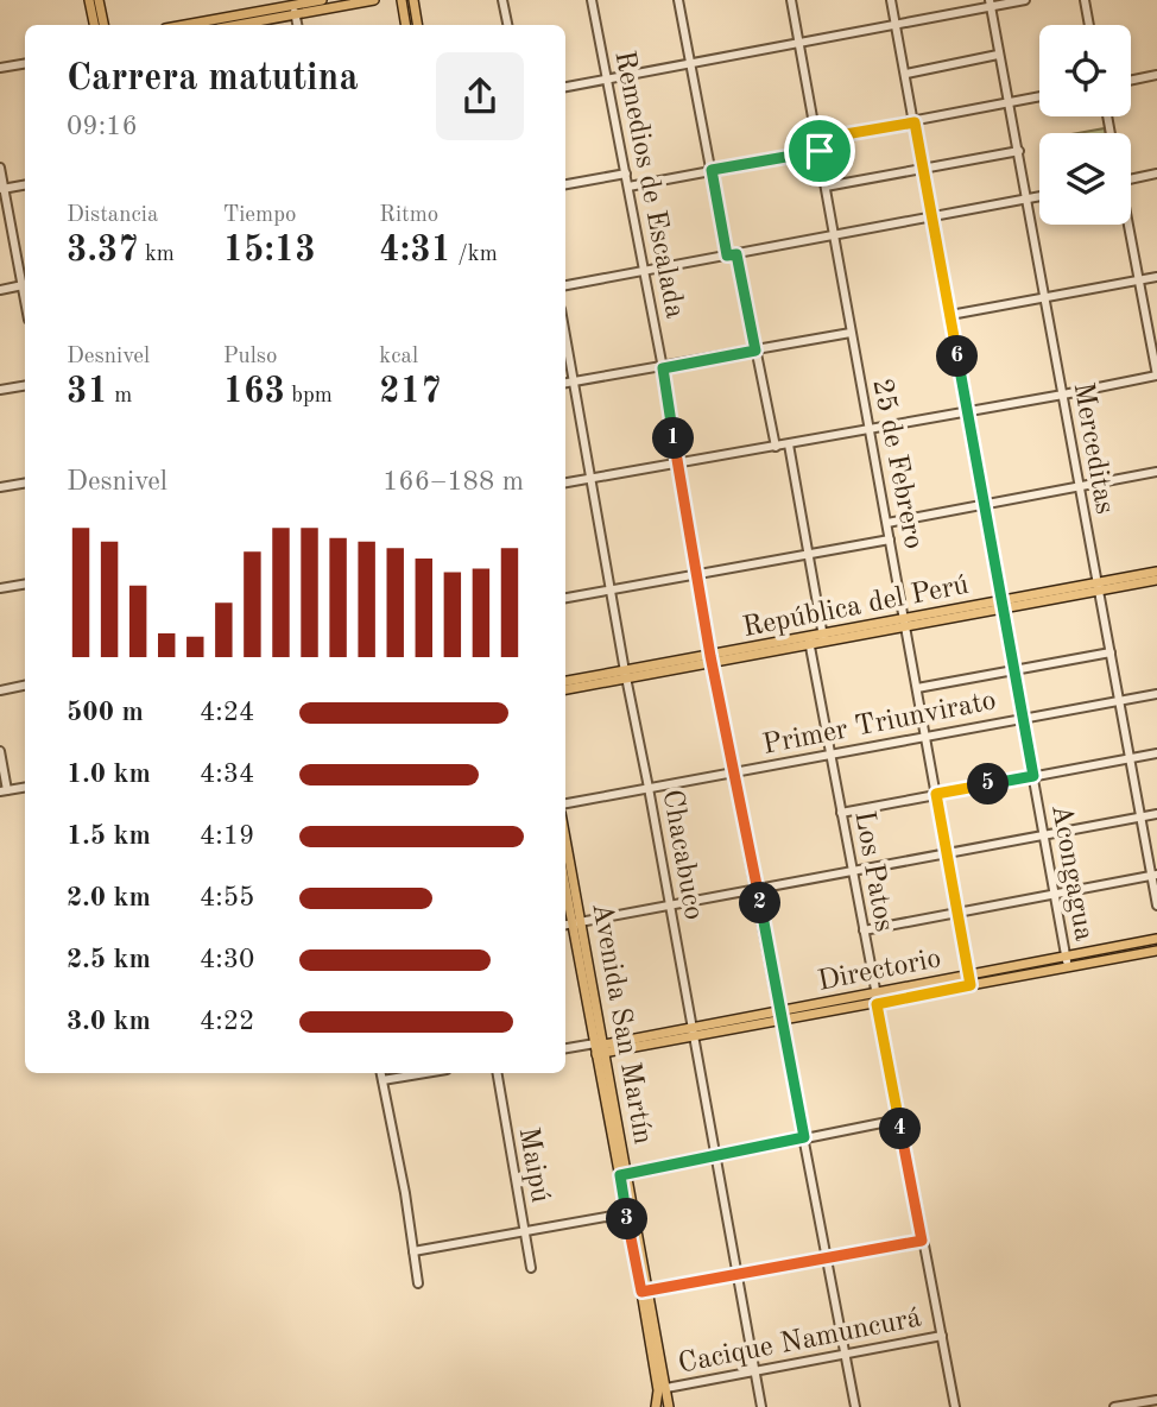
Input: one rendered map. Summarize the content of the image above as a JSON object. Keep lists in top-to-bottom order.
{
  "streets": {
    "main road": ["República del Perú", "Directorio", "Avenida San Martín"],
    "street": [
      "Remedios de Escalada",
      "Merceditas",
      "25 de Febrero",
      "Primer Triunvirato",
      "Chacabuco",
      "Los Patos",
      "Acongagua",
      "Maipú",
      "Cacique Namuncurá"
    ]
  },
  "crossings": [
    ["Remedios de Escalada", "República del Perú"],
    ["Remedios de Escalada", "Primer Triunvirato"],
    ["Remedios de Escalada", "Directorio"],
    ["Remedios de Escalada", "Cacique Namuncurá"],
    ["Merceditas", "República del Perú"],
    ["Merceditas", "Primer Triunvirato"],
    ["25 de Febrero", "República del Perú"],
    ["25 de Febrero", "Primer Triunvirato"],
    ["25 de Febrero", "Directorio"],
    ["República del Perú", "Chacabuco"],
    ["República del Perú", "Los Patos"],
    ["República del Perú", "Acongagua"],
    ["Primer Triunvirato", "Chacabuco"],
    ["Primer Triunvirato", "Los Patos"],
    ["Primer Triunvirato", "Acongagua"],
    ["Chacabuco", "Directorio"],
    ["Chacabuco", "Cacique Namuncurá"],
    ["Los Patos", "Directorio"],
    ["Los Patos", "Cacique Namuncurá"],
    ["Acongagua", "Directorio"],
    ["Directorio", "Avenida San Martín"],
    ["Avenida San Martín", "Cacique Namuncurá"]
  ],
  "page": {
    "heading": ["Carrera matutina", "09:16"],
    "stats": [
      ["Distancia", "3.37 km"],
      ["Tiempo", "15:13"],
      ["Ritmo", "4:31 /km"],
      ["Desnivel", "31 m"],
      ["Pulso", "163 bpm"],
      ["kcal", "217"]
    ],
    "pins": [
      "6",
      "1",
      "5",
      "2",
      "4",
      "3"
    ],
    "chart": ["Desnivel", "166–188 m"],
    "list": [
      {
        "name": "500 m",
        "note": "4:24"
      },
      {
        "name": "1.0 km",
        "note": "4:34"
      },
      {
        "name": "1.5 km",
        "note": "4:19"
      },
      {
        "name": "2.0 km",
        "note": "4:55"
      },
      {
        "name": "2.5 km",
        "note": "4:30"
      },
      {
        "name": "3.0 km",
        "note": "4:22"
      }
    ]
  }
}
